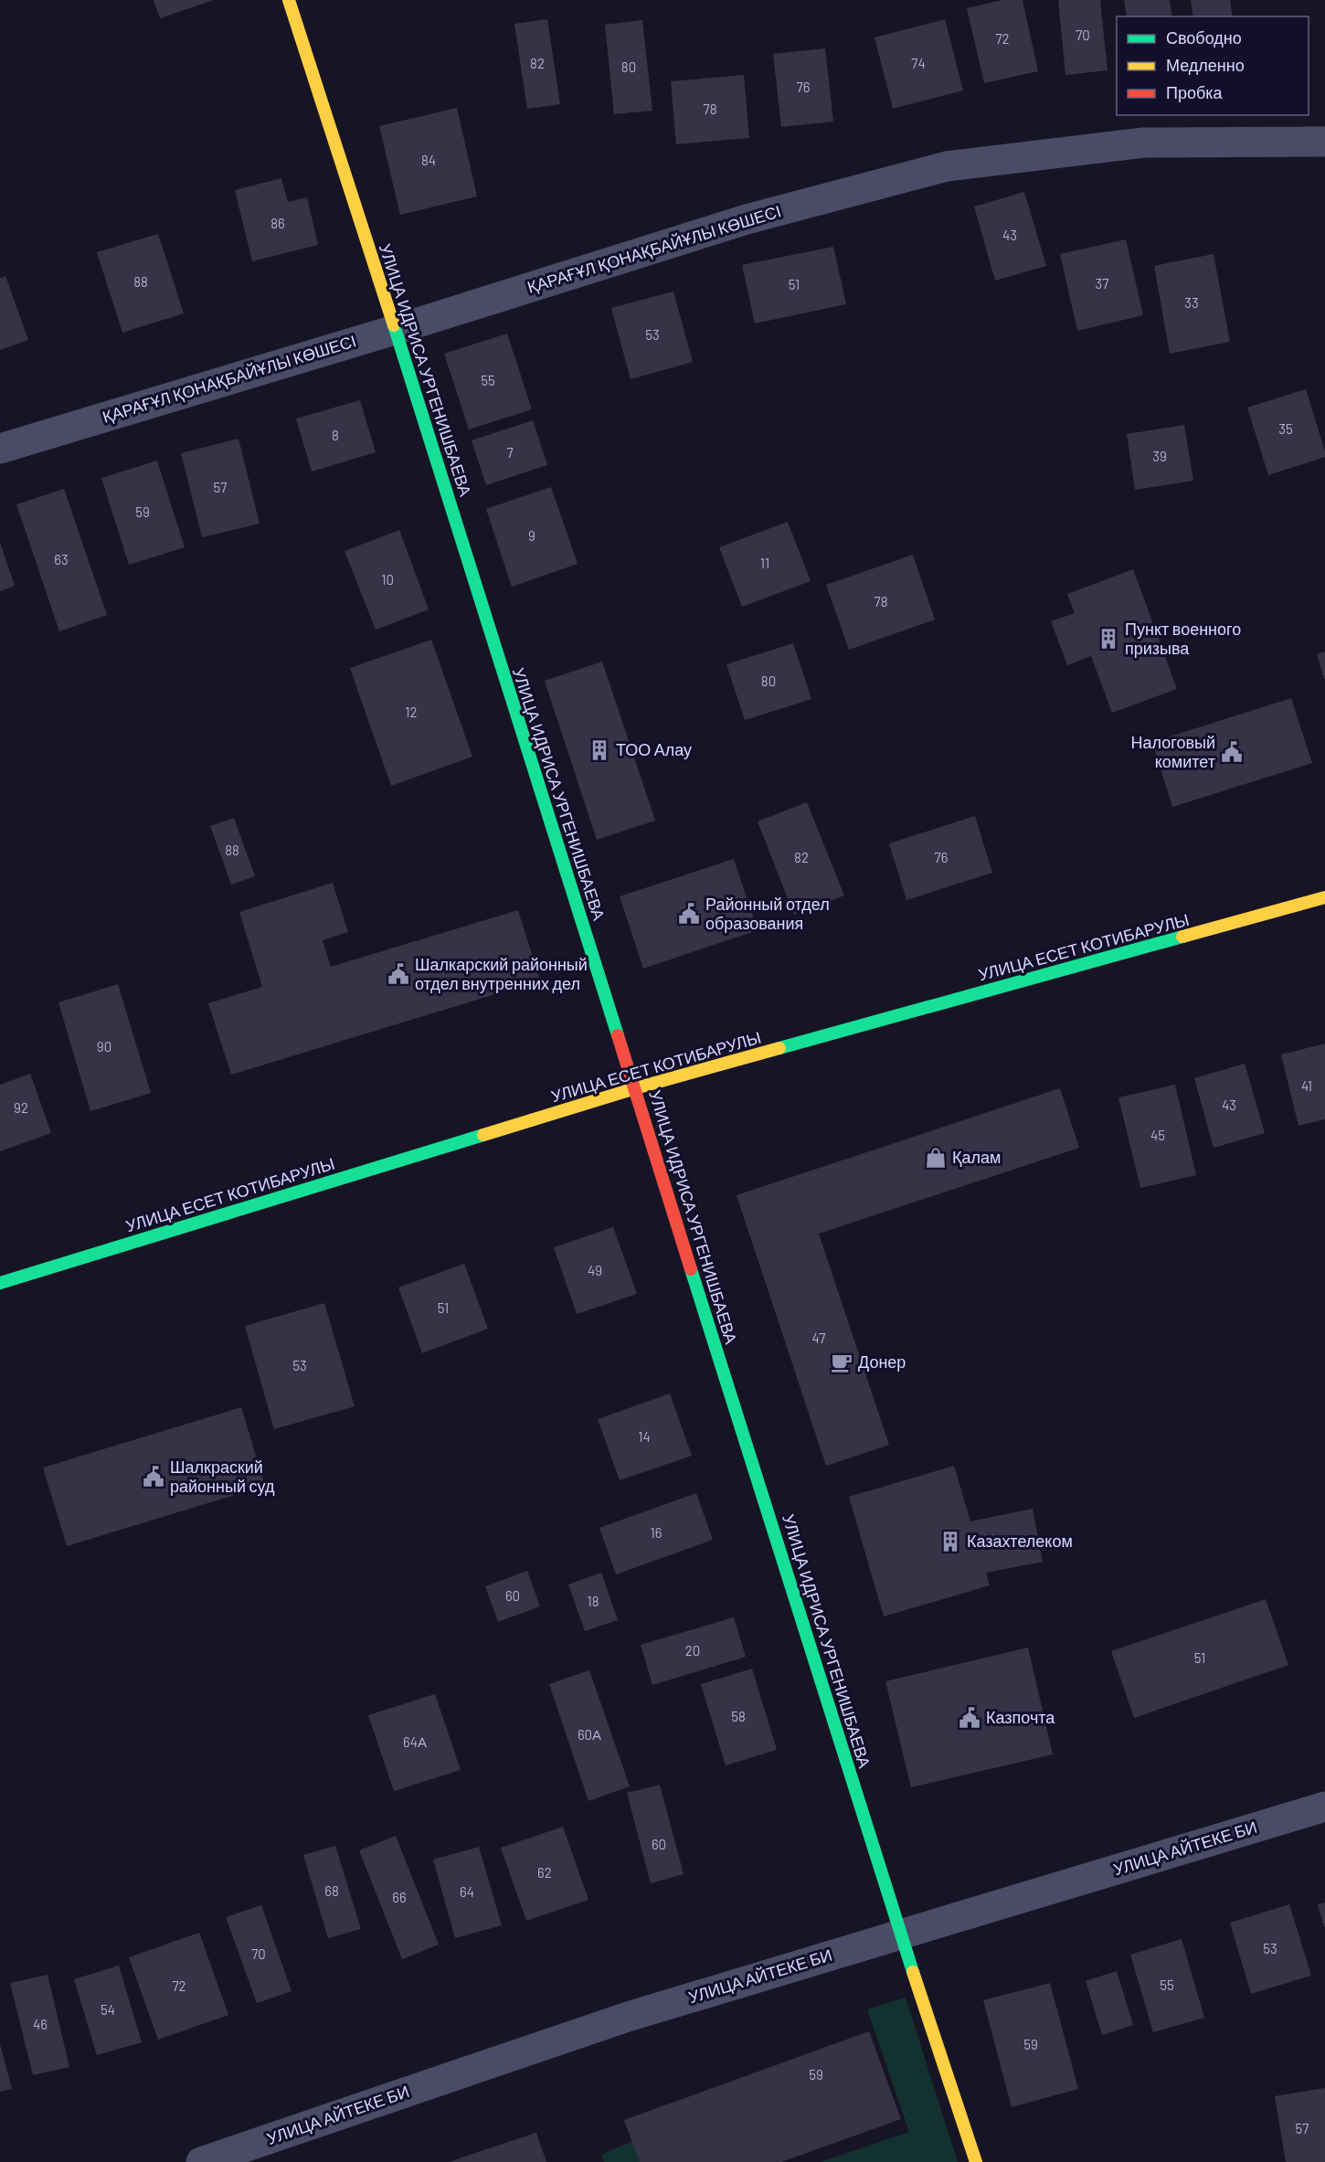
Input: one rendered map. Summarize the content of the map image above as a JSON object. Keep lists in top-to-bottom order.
{
  "streets": {
    "street": [
      "ҚАРАҒҰЛ ҚОНАҚБАЙҰЛЫ КӨШЕСІ",
      "УЛИЦА ИДРИСА УРГЕНИШБАЕВА",
      "УЛИЦА ЕСЕТ КОТИБАРУЛЫ",
      "УЛИЦА АЙТЕКЕ БИ"
    ]
  },
  "crossings": [
    ["ҚАРАҒҰЛ ҚОНАҚБАЙҰЛЫ КӨШЕСІ", "УЛИЦА ИДРИСА УРГЕНИШБАЕВА"],
    ["УЛИЦА ИДРИСА УРГЕНИШБАЕВА", "УЛИЦА ЕСЕТ КОТИБАРУЛЫ"],
    ["УЛИЦА ИДРИСА УРГЕНИШБАЕВА", "УЛИЦА АЙТЕКЕ БИ"]
  ],
  "places": {
    "building": ["Пункт военного призыва", "ТОО Алау", "Казахтелеком"],
    "public building": [
      "Налоговый комитет",
      "Районный отдел образования",
      "Шалкарский районный отдел внутренних дел",
      "Шалкраский районный суд",
      "Казпочта"
    ],
    "shop": ["Қалам"],
    "cafe": ["Донер"]
  },
  "house_numbers": [
    "70",
    "72",
    "82",
    "74",
    "80",
    "76",
    "78",
    "84",
    "86",
    "43",
    "88",
    "37",
    "51",
    "33",
    "53",
    "55",
    "35",
    "8",
    "7",
    "39",
    "57",
    "59",
    "9",
    "63",
    "11",
    "10",
    "78",
    "80",
    "12",
    "88",
    "82",
    "76",
    "90",
    "41",
    "43",
    "92",
    "45",
    "49",
    "51",
    "47",
    "53",
    "14",
    "16",
    "60",
    "18",
    "20",
    "51",
    "58",
    "60А",
    "64А",
    "60",
    "62",
    "68",
    "64",
    "66",
    "53",
    "70",
    "55",
    "72",
    "54",
    "46",
    "59",
    "59",
    "57"
  ],
  "legend": ["Свободно", "Медленно", "Пробка"]
}
